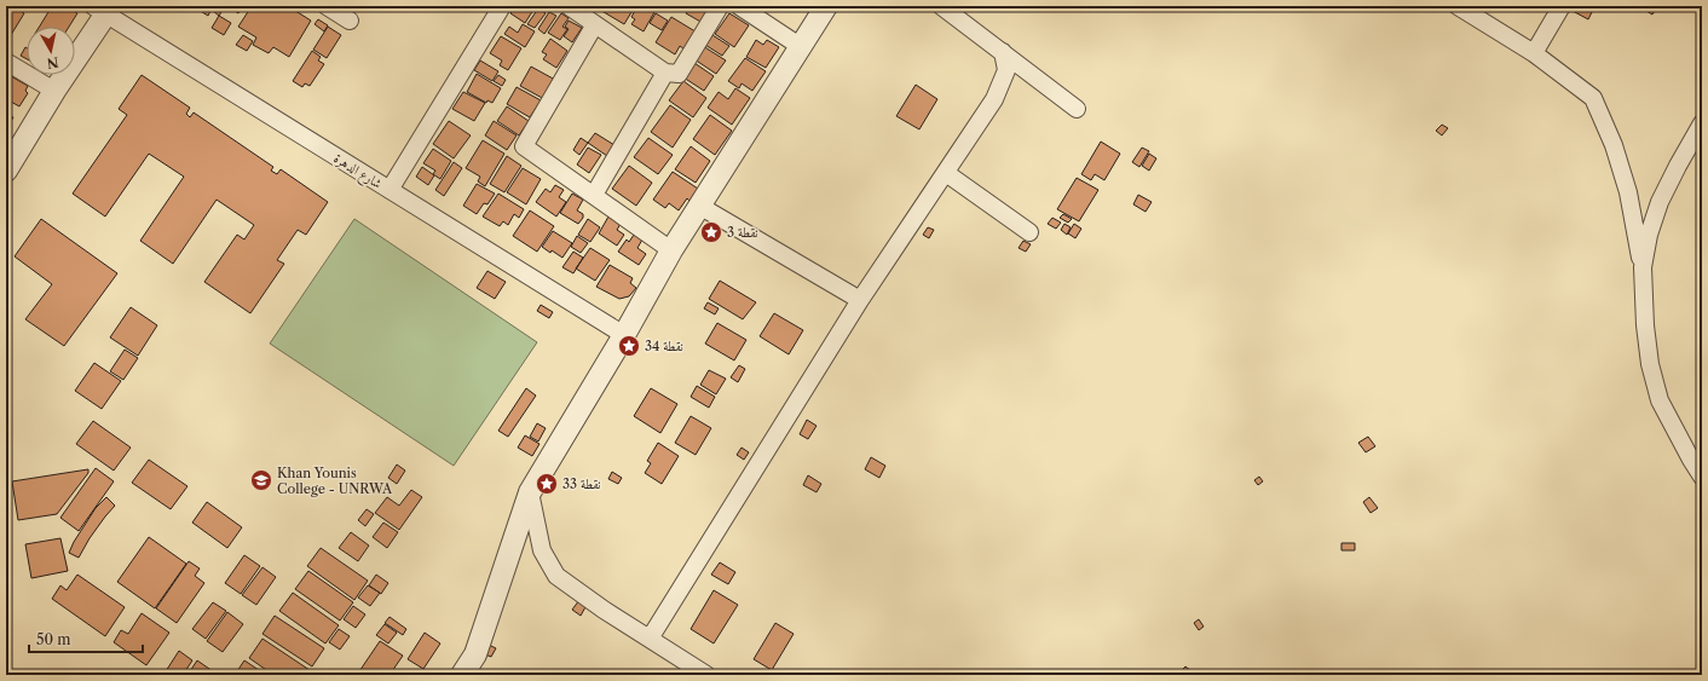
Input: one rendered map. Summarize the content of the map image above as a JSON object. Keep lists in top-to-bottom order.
{
  "streets": {
    "street": ["شارع الدهرة"]
  },
  "places": {
    "place": ["نقطة 3", "نقطة 34", "نقطة 33"],
    "school or university": ["Khan Younis College - UNRWA"]
  },
  "scale_bar": "50 m",
  "north": "bottom"
}
